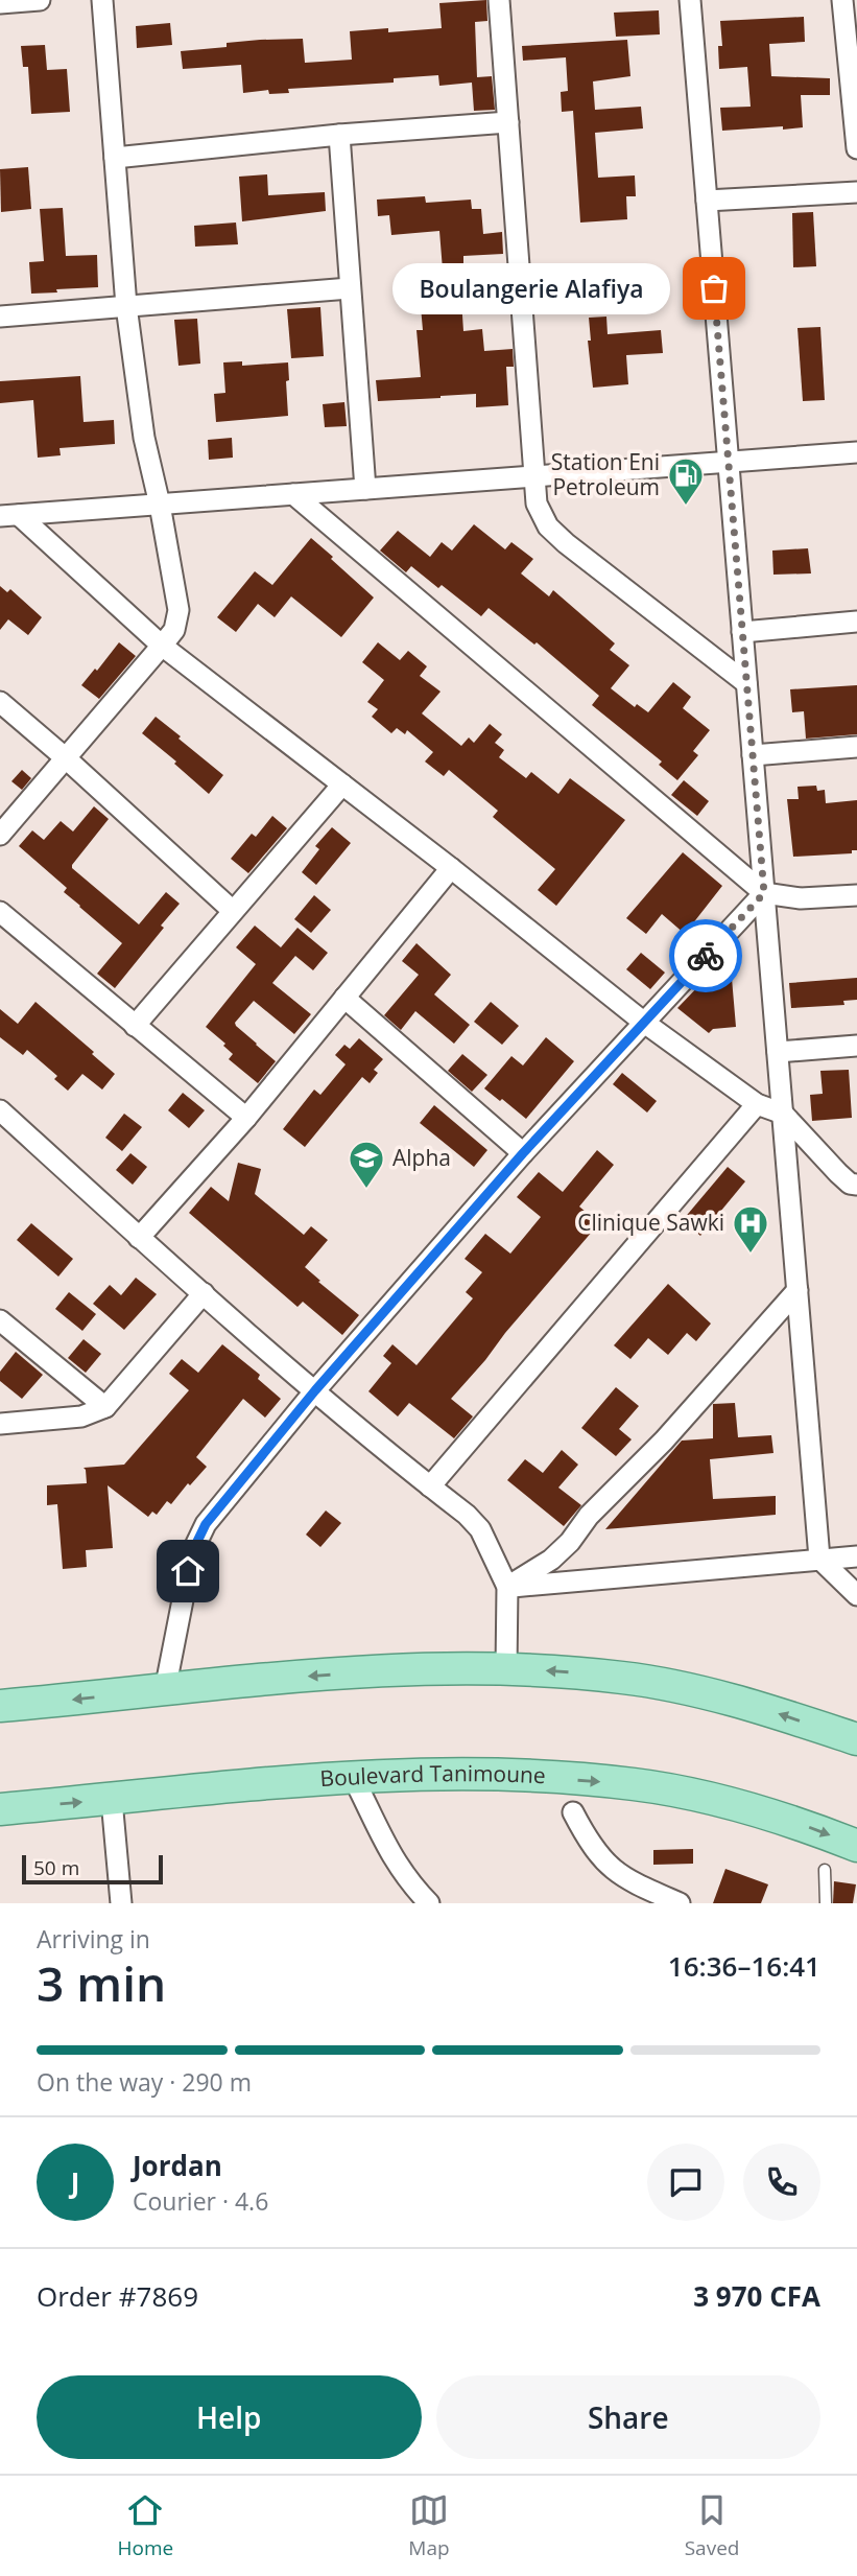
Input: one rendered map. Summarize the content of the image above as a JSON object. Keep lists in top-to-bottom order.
{
  "streets": {
    "main road": ["Boulevard Tanimoune"]
  },
  "places": {
    "other": ["Boulangerie Alafiya"],
    "fuel station": ["Station Eni Petroleum"],
    "school or university": ["Alpha"],
    "hospital": ["Clinique Sawki"]
  },
  "scale_bar": "50 m",
  "page": {
    "bubble": "Boulangerie Alafiya",
    "scale": "50 m",
    "heading": ["3 min", "Arriving in", "16:36–16:41"],
    "panel": [
      "Jordan",
      "Courier · 4.6",
      "Order #7869",
      "3 970 CFA"
    ],
    "bar": "On the way · 290 m",
    "round": "J",
    "buttons": ["Help", "Share"],
    "tabs": ["Home", "Map", "Saved"]
  }
}
